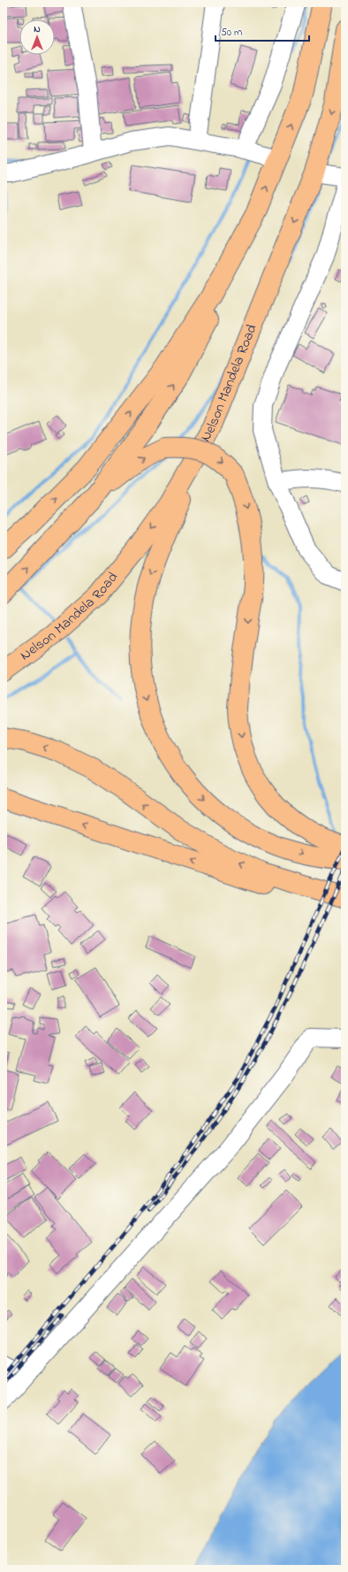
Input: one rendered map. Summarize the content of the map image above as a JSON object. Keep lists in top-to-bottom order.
{
  "streets": {
    "main road": ["Nelson Mandela Road"]
  },
  "scale_bar": "50 m",
  "north": "top"
}
